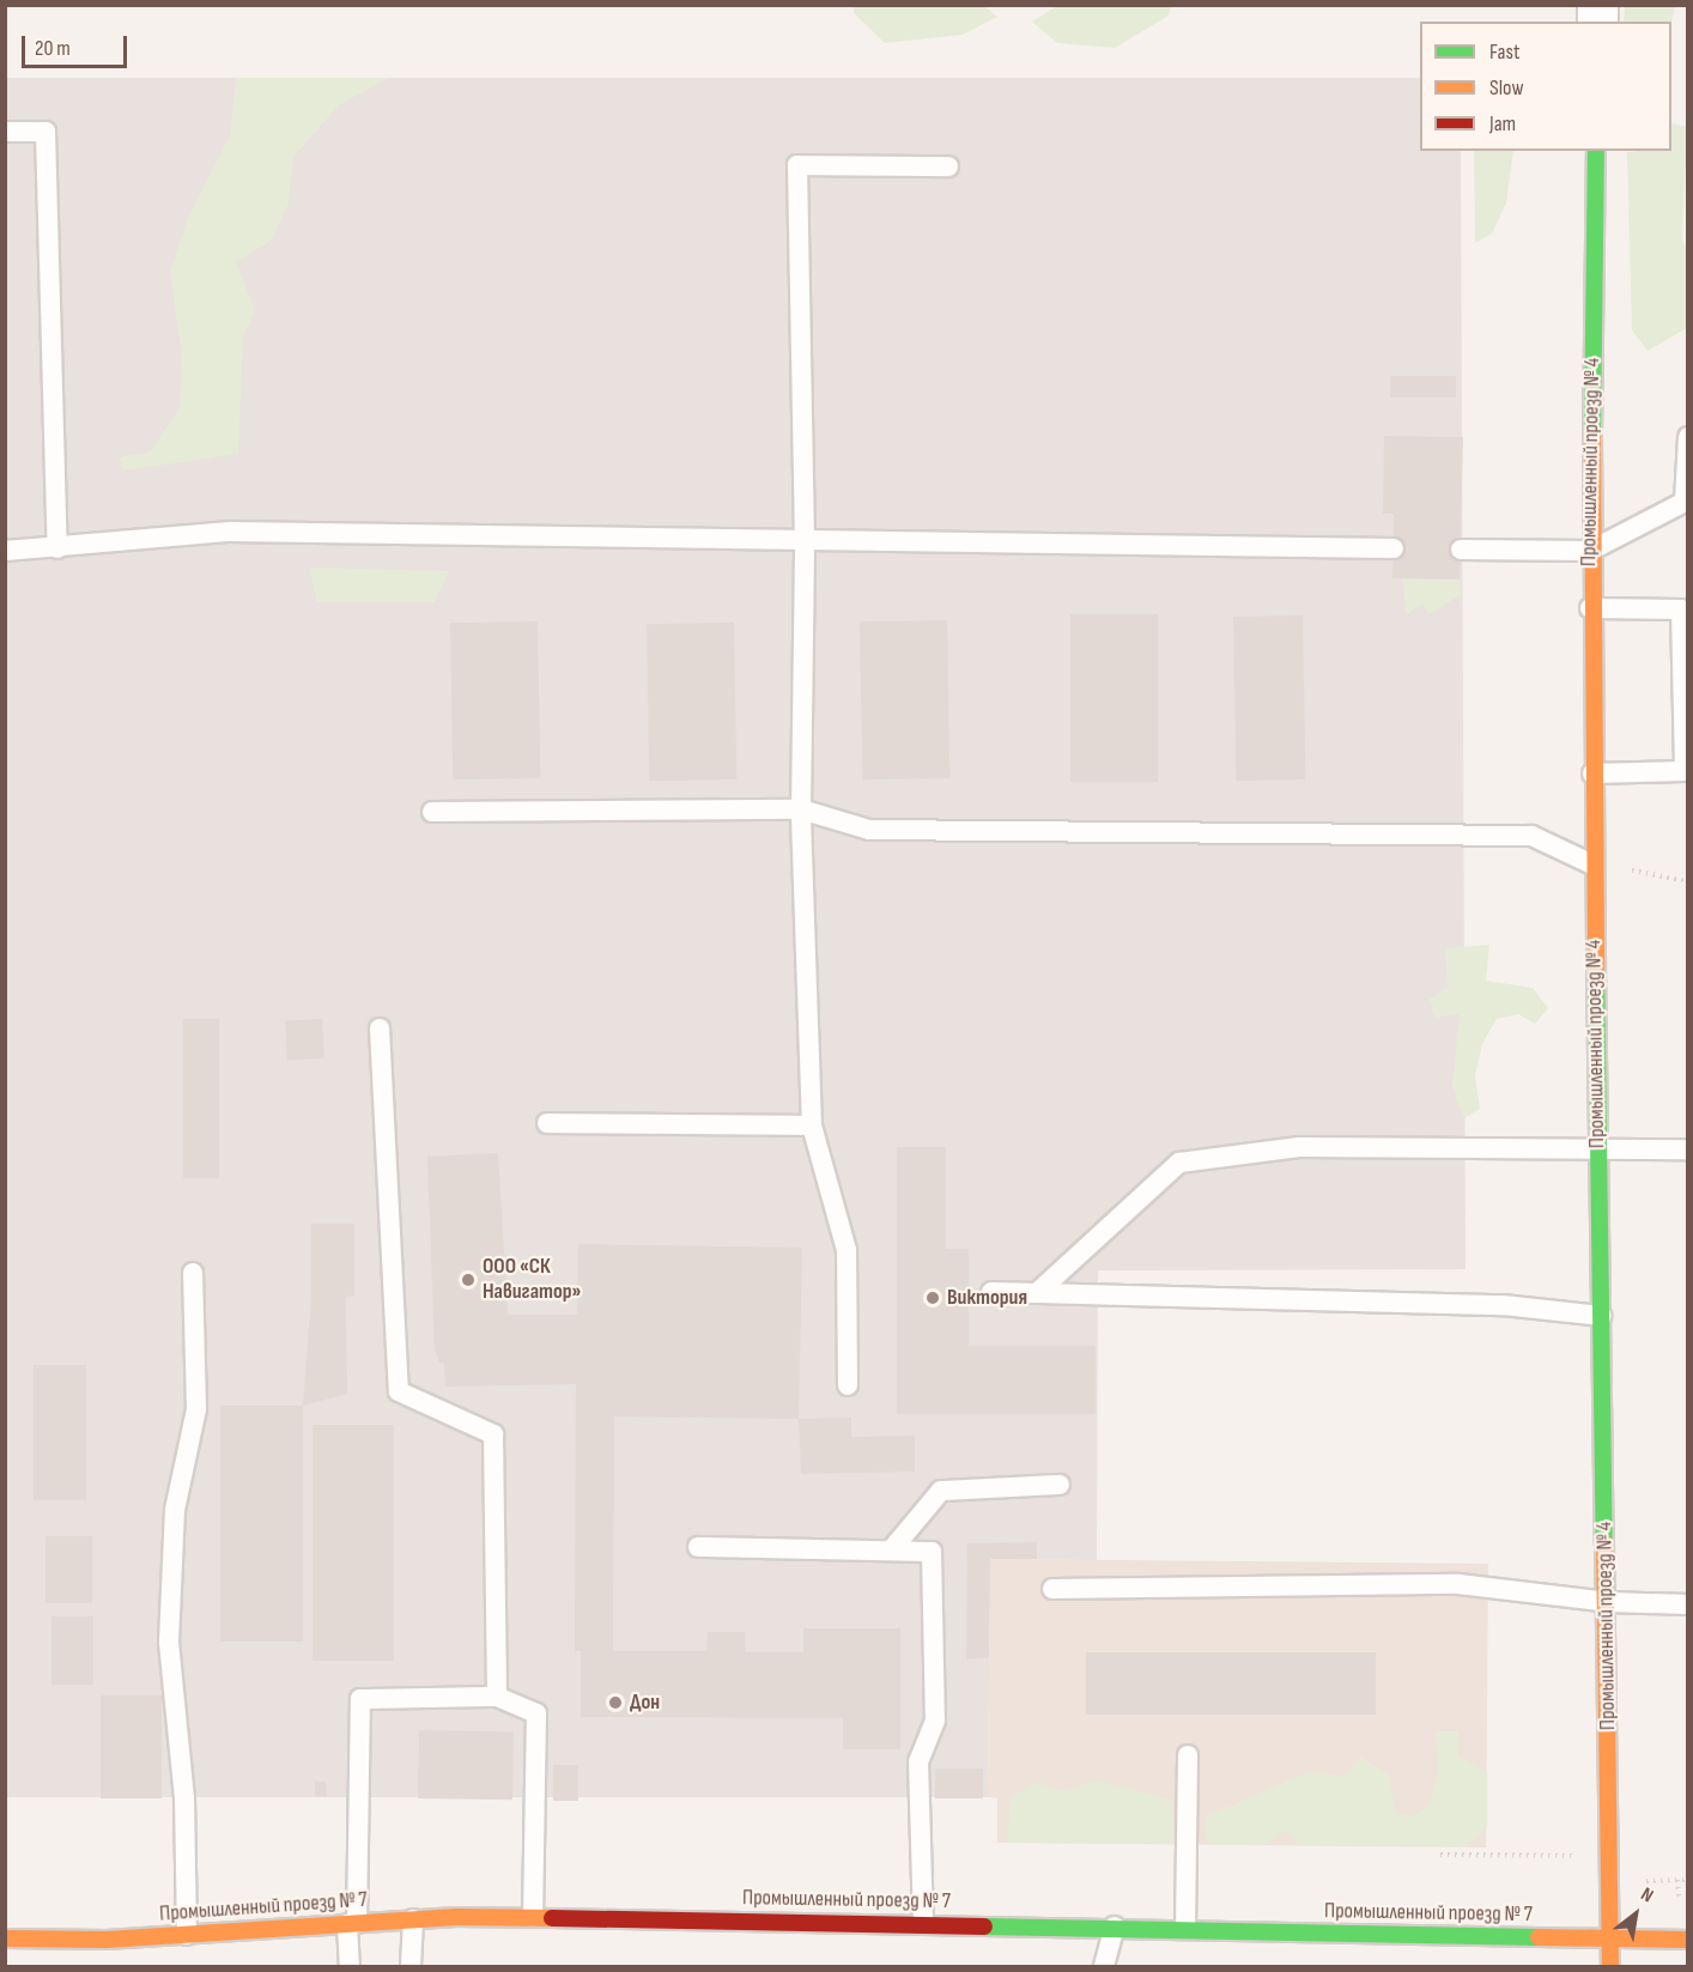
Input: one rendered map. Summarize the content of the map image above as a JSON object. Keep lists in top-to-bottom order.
{
  "streets": {
    "street": ["Промышленный проезд № 4", "Промышленный проезд № 7"]
  },
  "crossings": [
    ["Промышленный проезд № 4", "Промышленный проезд № 7"]
  ],
  "places": ["ООО «СК Навигатор»", "Виктория", "Дон"],
  "legend": ["Fast", "Slow", "Jam"],
  "scale_bar": "20 m",
  "north": "top right"
}
